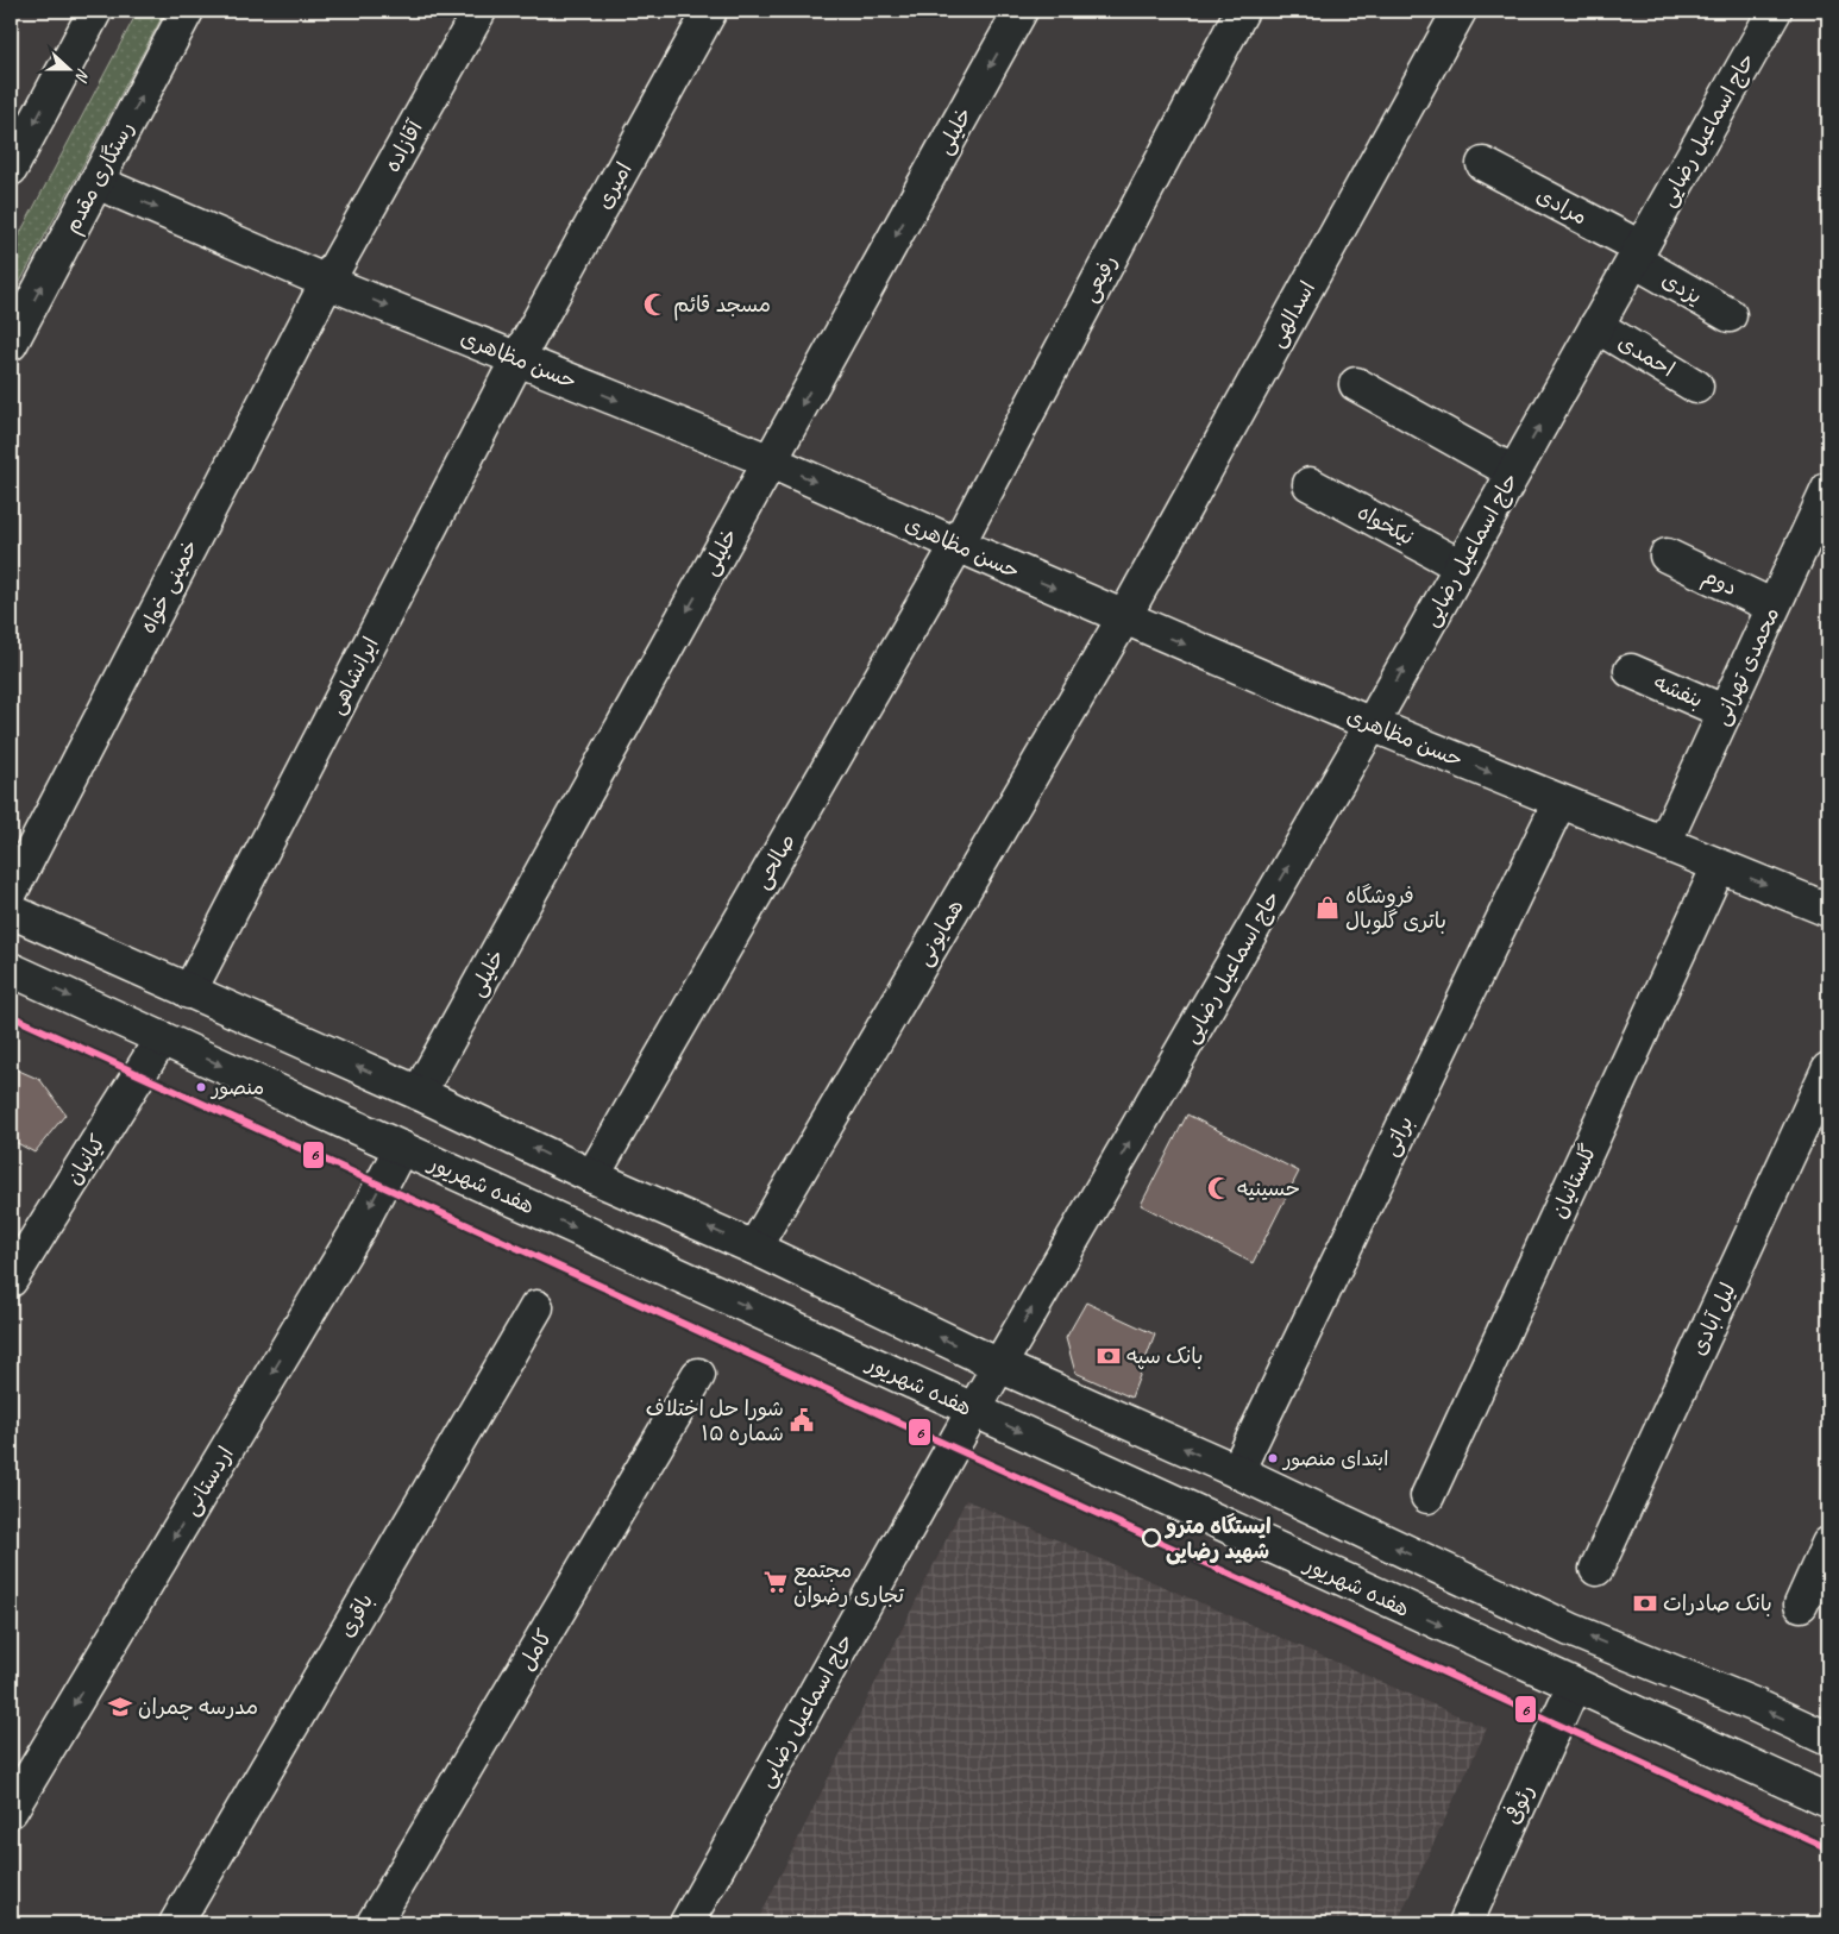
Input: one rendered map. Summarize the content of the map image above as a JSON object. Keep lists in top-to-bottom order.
{
  "streets": {
    "street": [
      "حاج اسماعیل رضایی",
      "خلیلی",
      "آقازاده",
      "رستگاری مقدم",
      "امیری",
      "مرادی",
      "رفیعی",
      "یزدی",
      "اسدالهی",
      "احمدی",
      "حسن مظاهری",
      "نیکخواه",
      "دوم",
      "خمینی خواه",
      "محمدی تهرانی",
      "ایرانشاهی",
      "بنفشه",
      "صالحی",
      "همایونی",
      "براتی",
      "کیانیان",
      "گلستانیان",
      "هفده شهریور",
      "لیل آبادی",
      "اردستانی",
      "باقری",
      "کامل",
      "رئوفی"
    ]
  },
  "crossings": [
    ["حاج اسماعیل رضایی", "مرادی"],
    ["حاج اسماعیل رضایی", "یزدی"],
    ["حاج اسماعیل رضایی", "احمدی"],
    ["حاج اسماعیل رضایی", "حسن مظاهری"],
    ["حاج اسماعیل رضایی", "نیکخواه"],
    ["حاج اسماعیل رضایی", "هفده شهریور"],
    ["خلیلی", "حسن مظاهری"],
    ["آقازاده", "حسن مظاهری"],
    ["آقازاده", "خمینی خواه"],
    ["رستگاری مقدم", "حسن مظاهری"],
    ["امیری", "حسن مظاهری"],
    ["امیری", "ایرانشاهی"],
    ["مرادی", "یزدی"],
    ["رفیعی", "حسن مظاهری"],
    ["رفیعی", "صالحی"],
    ["اسدالهی", "حسن مظاهری"],
    ["اسدالهی", "همایونی"],
    ["حسن مظاهری", "خمینی خواه"],
    ["حسن مظاهری", "محمدی تهرانی"],
    ["حسن مظاهری", "ایرانشاهی"],
    ["حسن مظاهری", "صالحی"],
    ["حسن مظاهری", "همایونی"],
    ["حسن مظاهری", "براتی"],
    ["حسن مظاهری", "گلستانیان"],
    ["دوم", "محمدی تهرانی"],
    ["محمدی تهرانی", "بنفشه"],
    ["کیانیان", "هفده شهریور"],
    ["هفده شهریور", "اردستانی"],
    ["هفده شهریور", "رئوفی"]
  ],
  "one_way": [
    "حاج اسماعیل رضایی",
    "خلیلی",
    "حسن مظاهری",
    "اردستانی"
  ],
  "places": {
    "mosque": ["مسجد قائم", "حسینیه"],
    "shop": ["فروشگاه باتری گلوبال"],
    "other": ["منصور", "ابتدای منصور", "ایستگاه مترو شهید رضایی"],
    "bank": ["بانک سپه", "بانک صادرات"],
    "public building": ["شورا حل اختلاف شماره ۱۵"],
    "supermarket": ["مجتمع تجاری رضوان"],
    "school or university": ["مدرسه چمران"]
  },
  "lines": ["transit line 6"],
  "north": "right"
}
